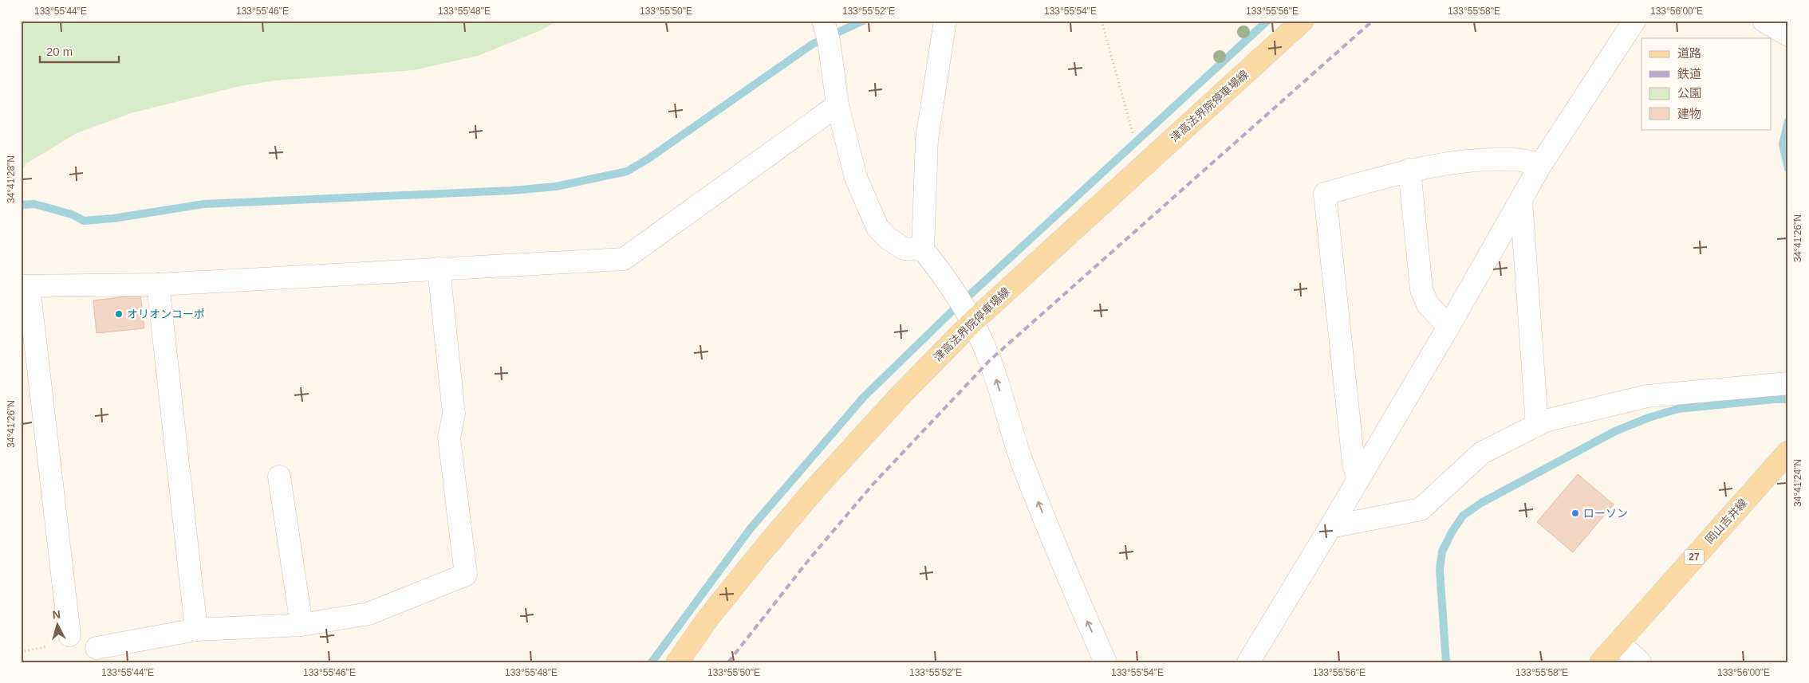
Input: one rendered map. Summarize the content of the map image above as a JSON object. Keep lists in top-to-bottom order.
{
  "streets": {
    "main road": ["津高法界院停車場線", "岡山吉井線", "27"]
  },
  "places": ["オリオンコーポ", "ローソン"],
  "legend": [
    "道路",
    "鉄道",
    "公園",
    "建物"
  ],
  "scale_bar": "20 m",
  "north": "top",
  "coordinates": [
    "133°55'44\"E",
    "133°55'46\"E",
    "133°55'48\"E",
    "133°55'50\"E",
    "133°55'52\"E",
    "133°55'54\"E",
    "133°55'56\"E",
    "133°55'58\"E",
    "133°56'00\"E",
    "34°41'28\"N",
    "34°41'26\"N",
    "34°41'24\"N"
  ]
}
